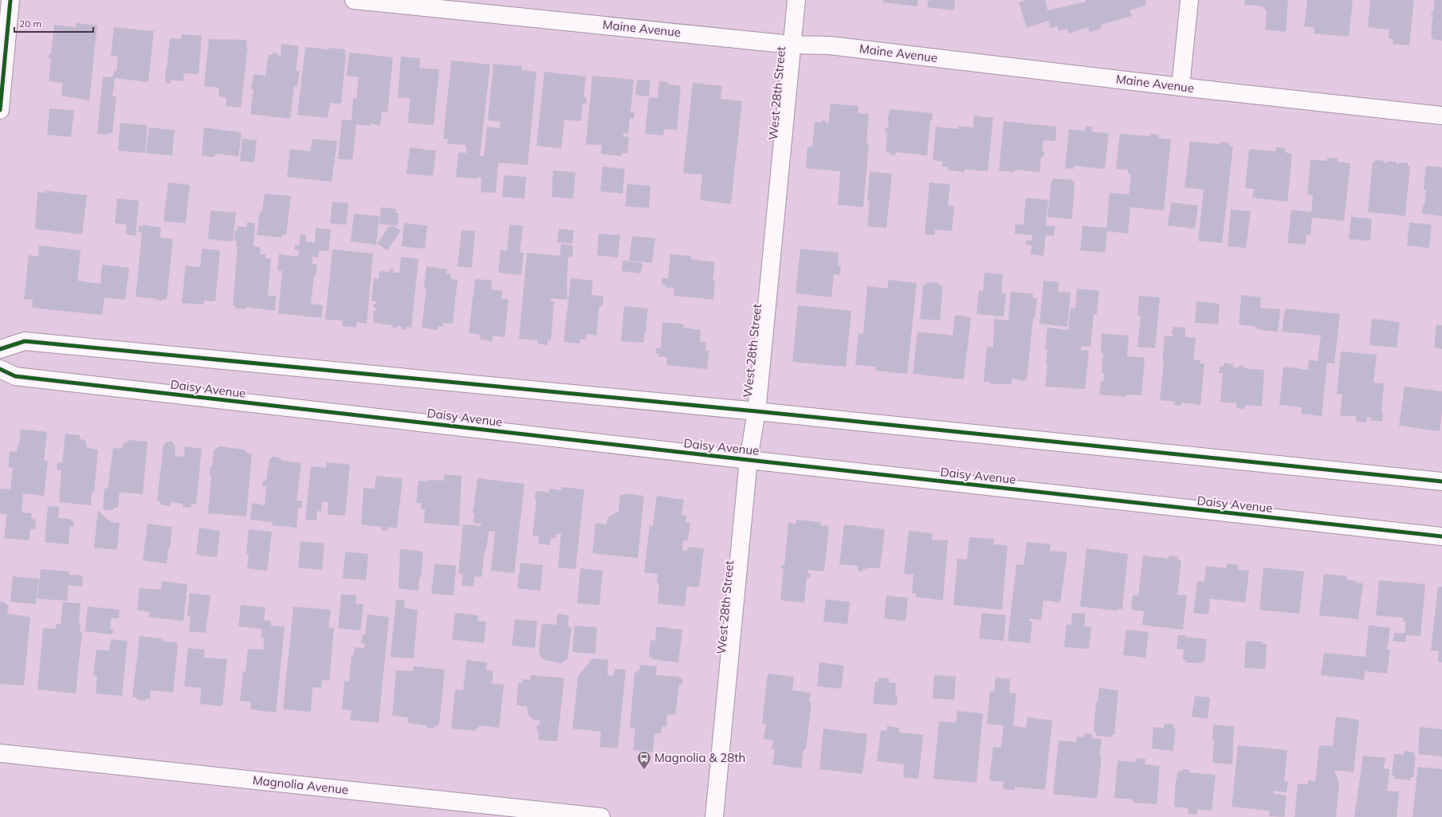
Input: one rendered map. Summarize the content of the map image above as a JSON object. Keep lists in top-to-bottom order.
{
  "streets": {
    "street": [
      "Maine Avenue",
      "West 28th Street",
      "Daisy Avenue",
      "Magnolia Avenue"
    ]
  },
  "crossings": [
    ["Maine Avenue", "West 28th Street"],
    ["West 28th Street", "Daisy Avenue"]
  ],
  "places": {
    "bus stop": ["Magnolia & 28th"]
  },
  "scale_bar": "20 m"
}
